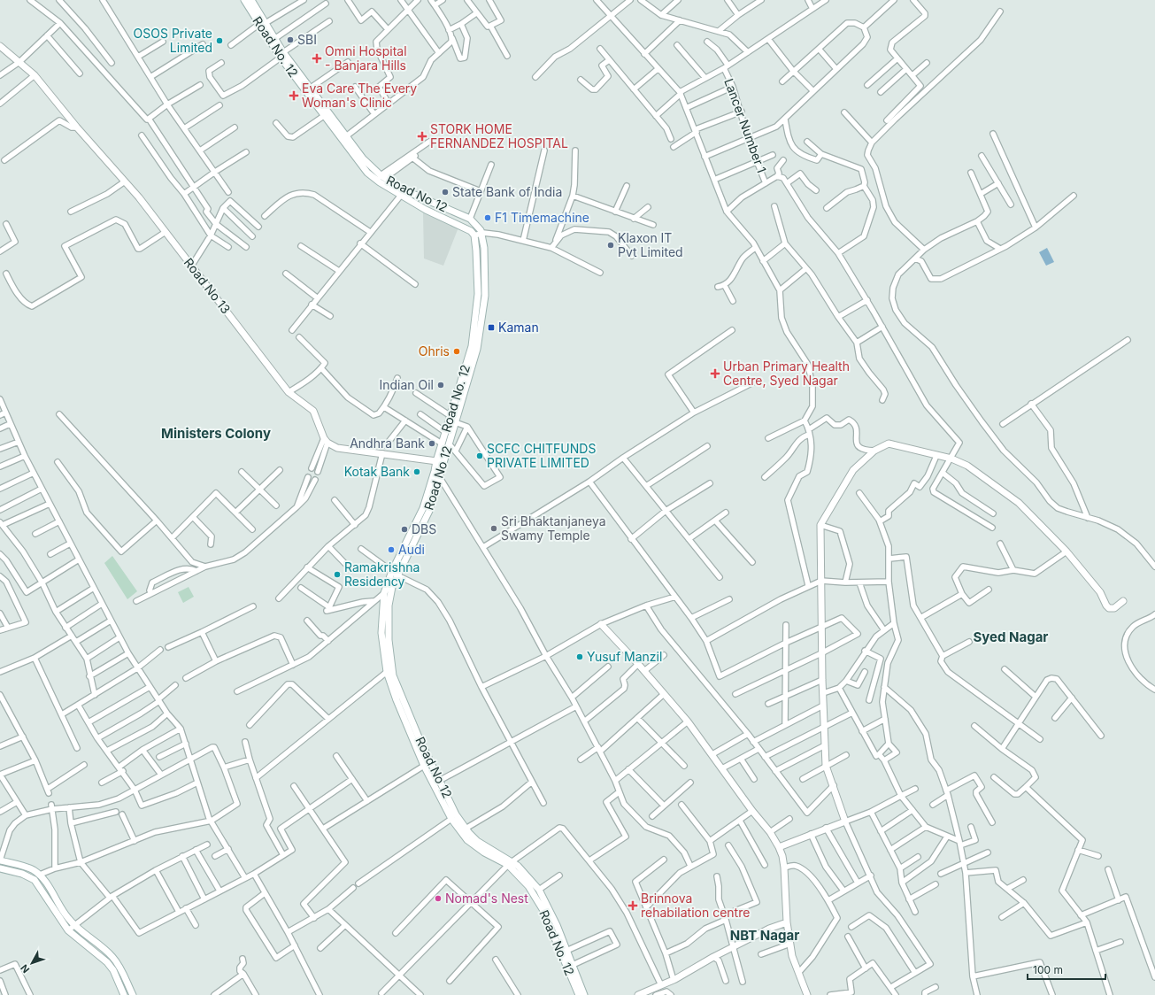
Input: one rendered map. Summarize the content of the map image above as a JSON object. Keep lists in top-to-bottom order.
{
  "streets": {
    "main road": ["Road No. 12", "Road No 12", "Road No 13"],
    "street": ["Lancer Number 1"]
  },
  "crossings": [
    ["Road No. 12", "Road No 12"]
  ],
  "districts": ["Ministers Colony", "Syed Nagar", "NBT Nagar"],
  "places": {
    "other": [
      "SBI",
      "OSOS Private Limited",
      "State Bank of India",
      "F1 Timemachine",
      "Klaxon IT Pvt Limited",
      "Ohris",
      "Indian Oil",
      "Andhra Bank",
      "SCFC CHITFUNDS PRIVATE LIMITED",
      "Kotak Bank",
      "Sri Bhaktanjaneya Swamy Temple",
      "DBS",
      "Audi",
      "Ramakrishna Residency",
      "Yusuf Manzil",
      "Nomad's Nest"
    ],
    "health": [
      "Omni Hospital - Banjara Hills",
      "Eva Care The Every Woman's Clinic",
      "STORK HOME FERNANDEZ HOSPITAL",
      "Urban Primary Health Centre, Syed Nagar",
      "Brinnova rehabilation centre"
    ],
    "transit": ["Kaman"]
  },
  "scale_bar": "100 m",
  "north": "bottom left"
}
